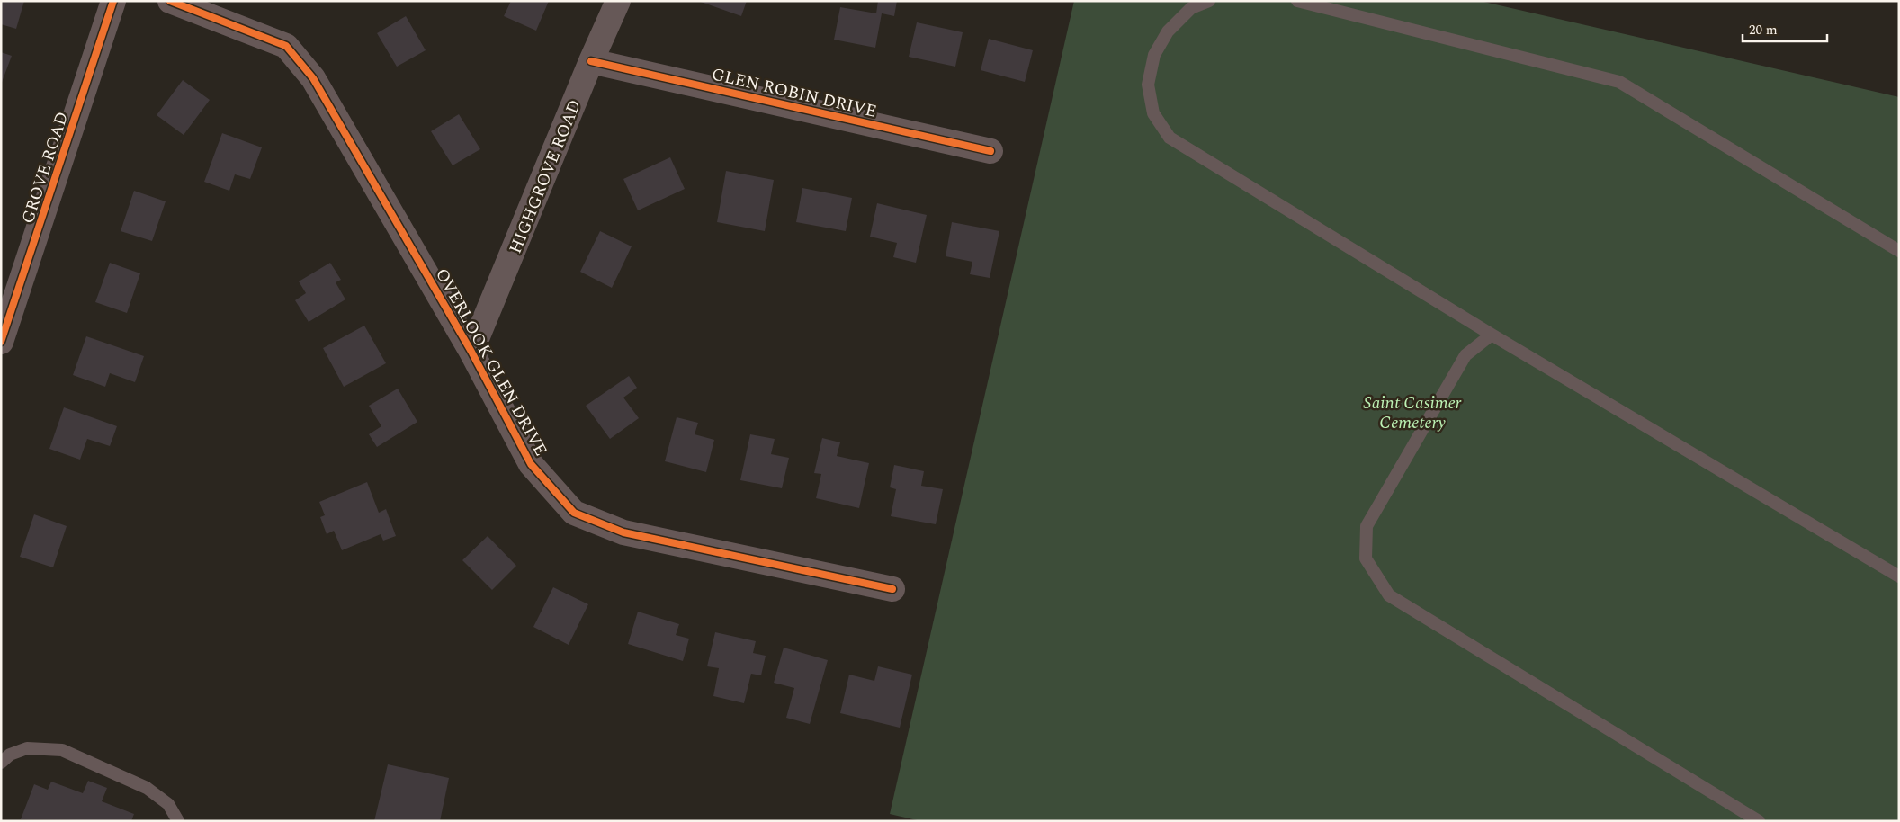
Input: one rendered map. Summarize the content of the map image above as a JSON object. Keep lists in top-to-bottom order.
{
  "streets": {
    "street": [
      "GLEN ROBIN DRIVE",
      "GROVE ROAD",
      "HIGHGROVE ROAD",
      "OVERLOOK GLEN DRIVE"
    ]
  },
  "crossings": [
    ["GLEN ROBIN DRIVE", "HIGHGROVE ROAD"],
    ["HIGHGROVE ROAD", "OVERLOOK GLEN DRIVE"]
  ],
  "parks": ["Saint Casimer Cemetery"],
  "scale_bar": "20 m"
}
